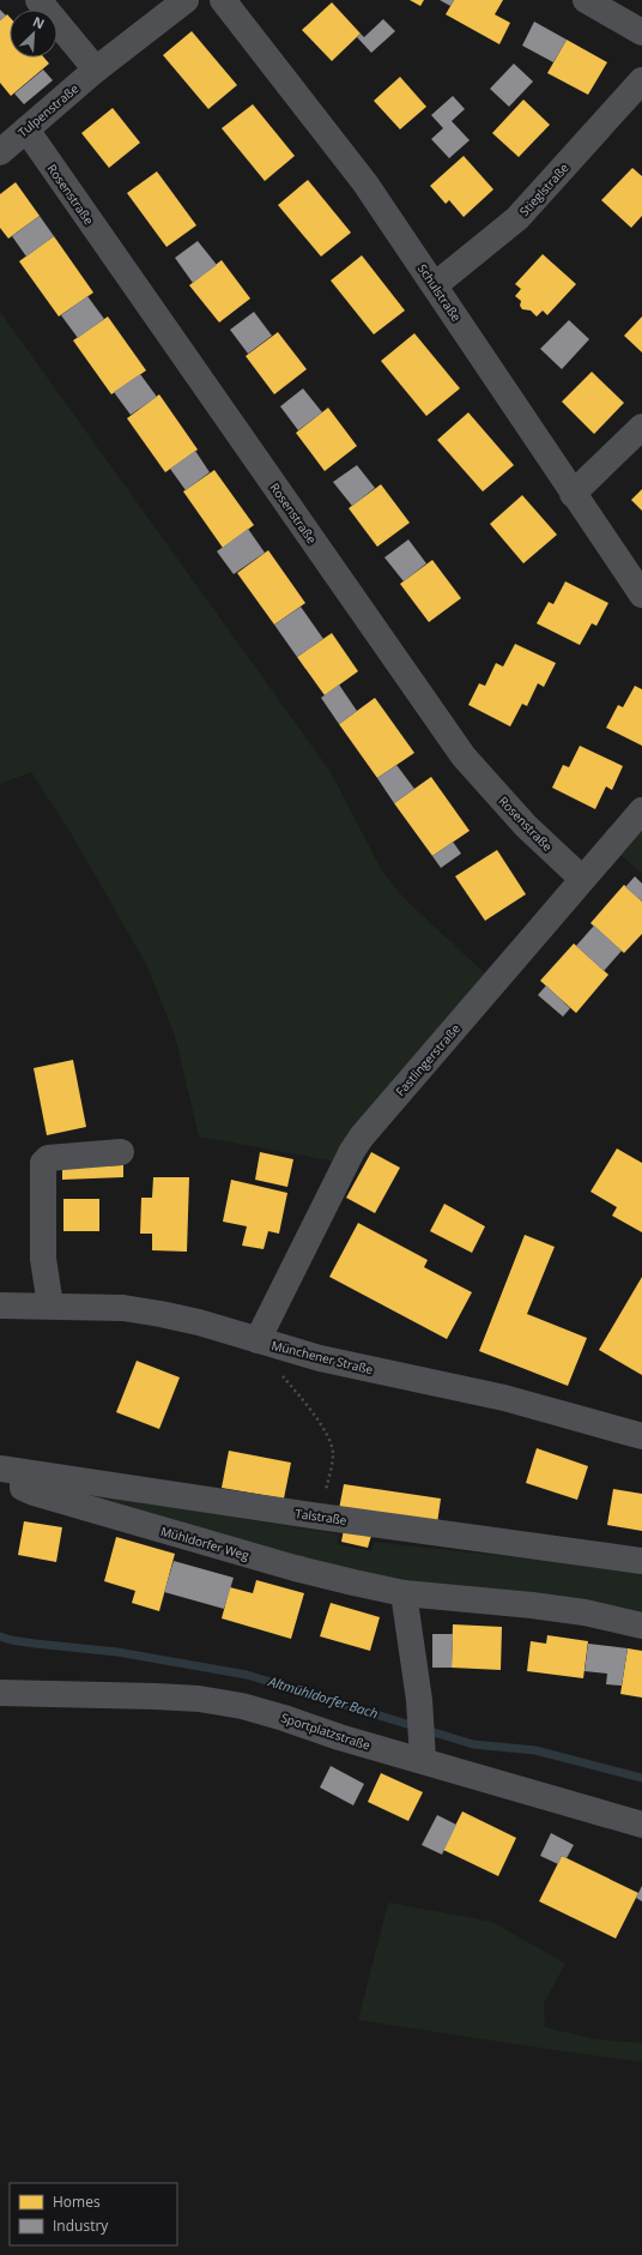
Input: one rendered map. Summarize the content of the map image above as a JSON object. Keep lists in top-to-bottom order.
{
  "streets": {
    "street": [
      "Tulpenstraße",
      "Stieglstraße",
      "Rosenstraße",
      "Schulstraße",
      "Fastlingerstraße",
      "Münchener Straße",
      "Talstraße",
      "Mühldorfer Weg",
      "Sportplatzstraße"
    ]
  },
  "crossings": [
    ["Tulpenstraße", "Rosenstraße"],
    ["Stieglstraße", "Schulstraße"],
    ["Rosenstraße", "Fastlingerstraße"],
    ["Fastlingerstraße", "Münchener Straße"],
    ["Talstraße", "Mühldorfer Weg"]
  ],
  "water": ["Altmühldorfer Bach"],
  "legend": ["Homes", "Industry"],
  "north": "top right"
}
